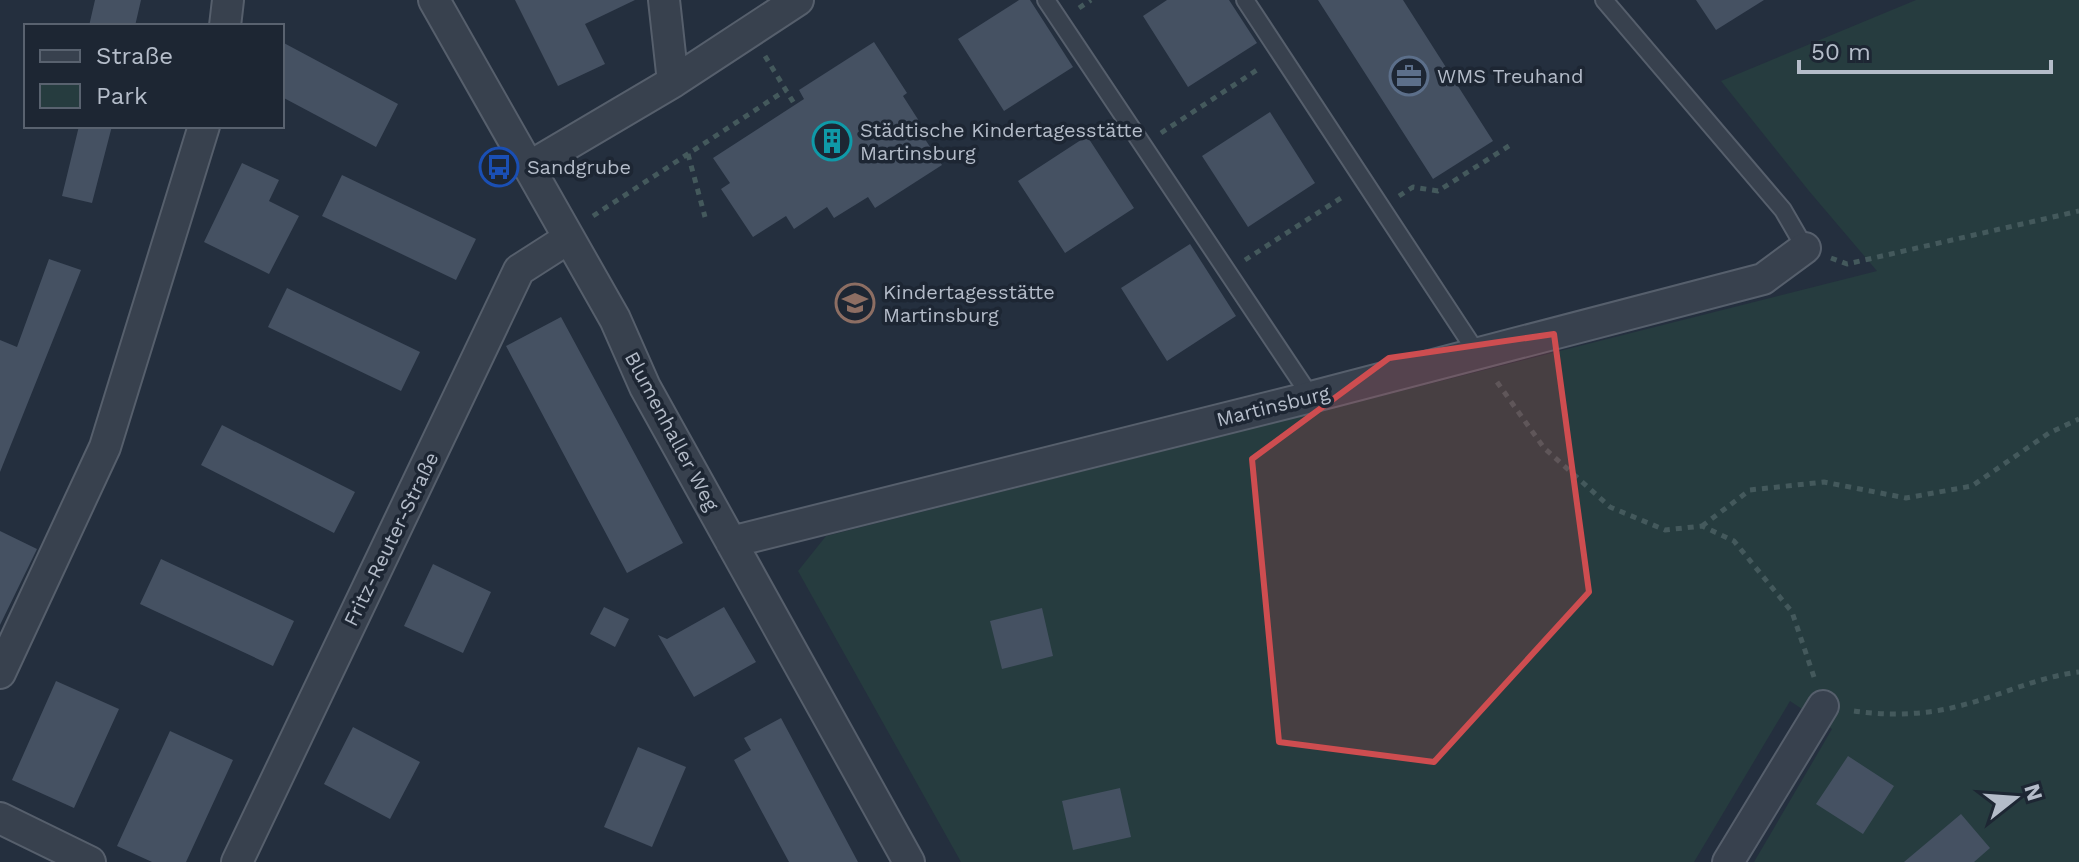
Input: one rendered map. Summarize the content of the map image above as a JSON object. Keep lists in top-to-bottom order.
{
  "streets": {
    "street": ["Martinsburg", "Blumenhaller Weg", "Fritz-Reuter-Straße"]
  },
  "crossings": [
    ["Martinsburg", "Blumenhaller Weg"],
    ["Blumenhaller Weg", "Fritz-Reuter-Straße"]
  ],
  "places": {
    "office": ["WMS Treuhand"],
    "building": ["Städtische Kindertagesstätte Martinsburg"],
    "bus stop": ["Sandgrube"],
    "school or university": ["Kindertagesstätte Martinsburg"]
  },
  "legend": ["Straße", "Park"],
  "scale_bar": "50 m",
  "north": "right"
}
